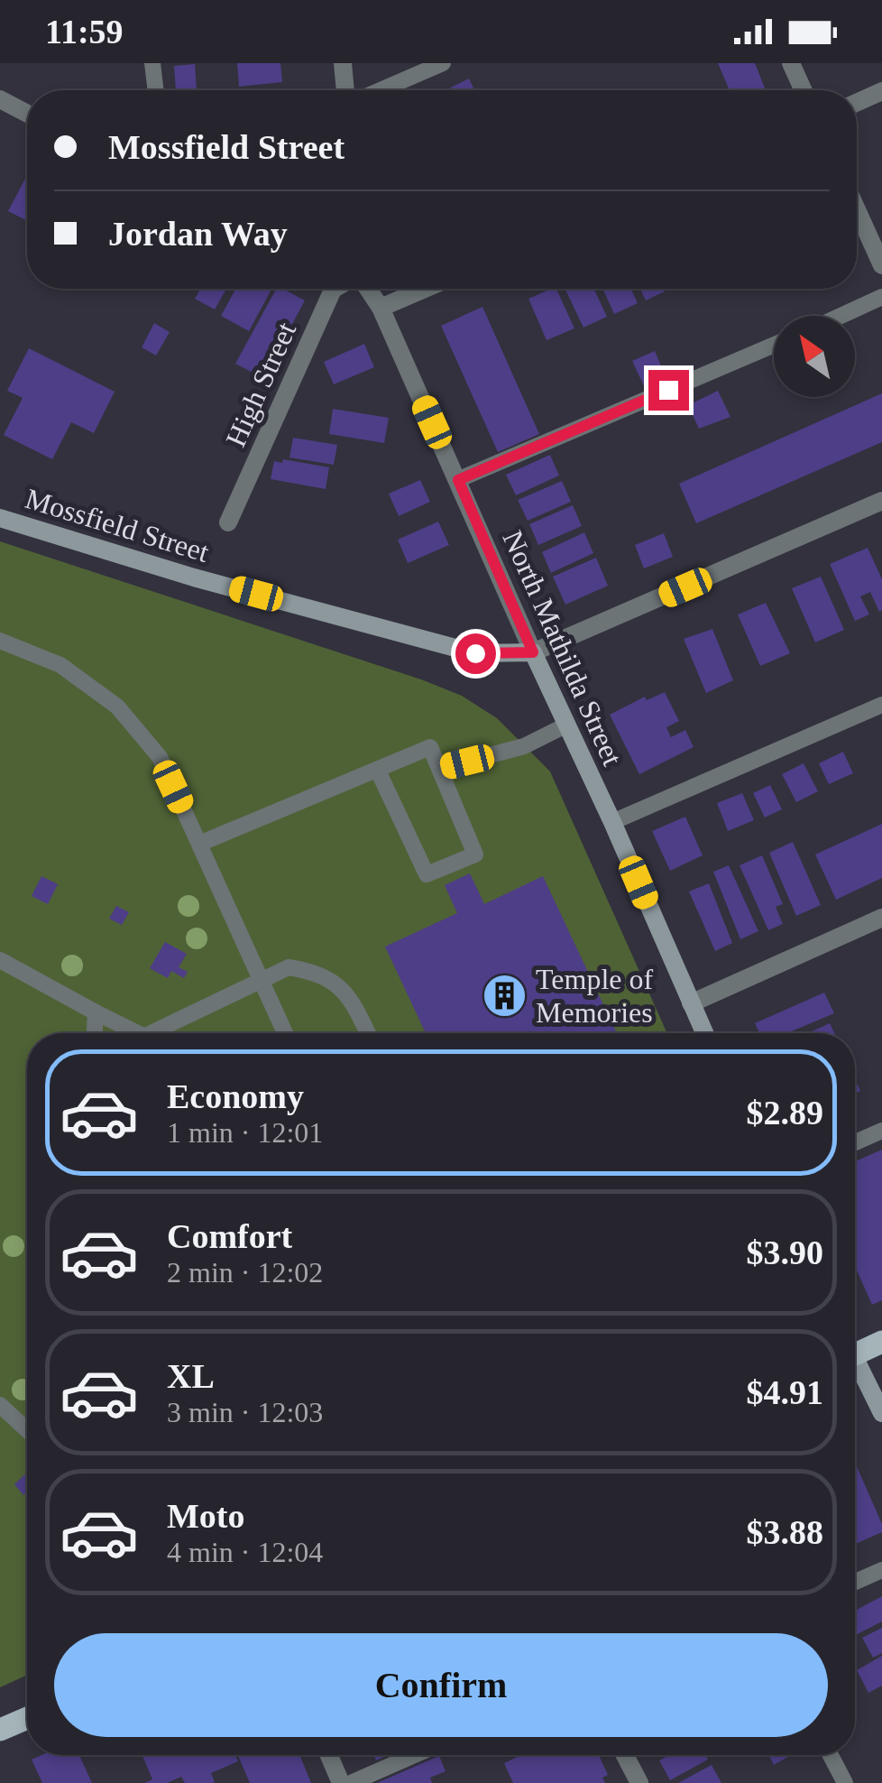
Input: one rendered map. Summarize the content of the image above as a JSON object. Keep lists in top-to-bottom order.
{
  "streets": {
    "street": ["High Street", "Mossfield Street", "North Mathilda Street"]
  },
  "crossings": [
    ["Mossfield Street", "North Mathilda Street"]
  ],
  "places": {
    "building": ["Temple of Memories"]
  },
  "north": "top left",
  "page": {
    "status": "11:59",
    "banner": ["Mossfield Street", "Jordan Way"],
    "list": [
      {
        "name": "Economy",
        "note": "1 min · 12:01",
        "value": "$2.89"
      },
      {
        "name": "Comfort",
        "note": "2 min · 12:02",
        "value": "$3.90"
      },
      {
        "name": "XL",
        "note": "3 min · 12:03",
        "value": "$4.91"
      },
      {
        "name": "Moto",
        "note": "4 min · 12:04",
        "value": "$3.88"
      }
    ],
    "buttons": "Confirm"
  }
}
